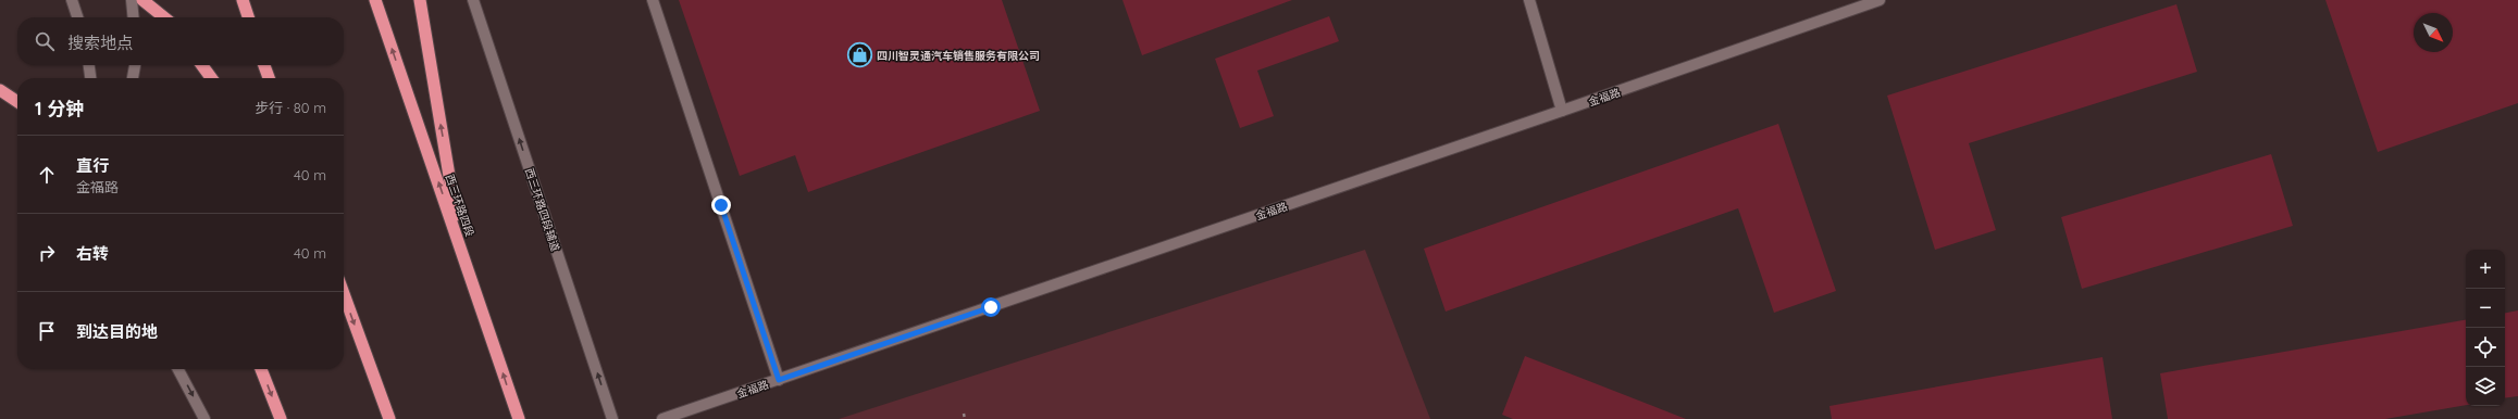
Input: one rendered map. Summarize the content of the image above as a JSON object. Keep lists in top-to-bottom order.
{
  "streets": {
    "highway": ["西三环路四段"],
    "street": ["金福路", "西三环路四段辅道"]
  },
  "one_way": ["西三环路四段辅道"],
  "places": {
    "shop": ["四川智灵通汽车销售服务有限公司"]
  },
  "north": "bottom right",
  "page": {
    "search": "搜索地点",
    "heading": ["1 分钟", "步行 · 80 m"],
    "list": [
      ["直行", "金福路", "40 m"],
      ["右转", "40 m"],
      "到达目的地"
    ],
    "map_buttons": ["+", "−"]
  }
}
